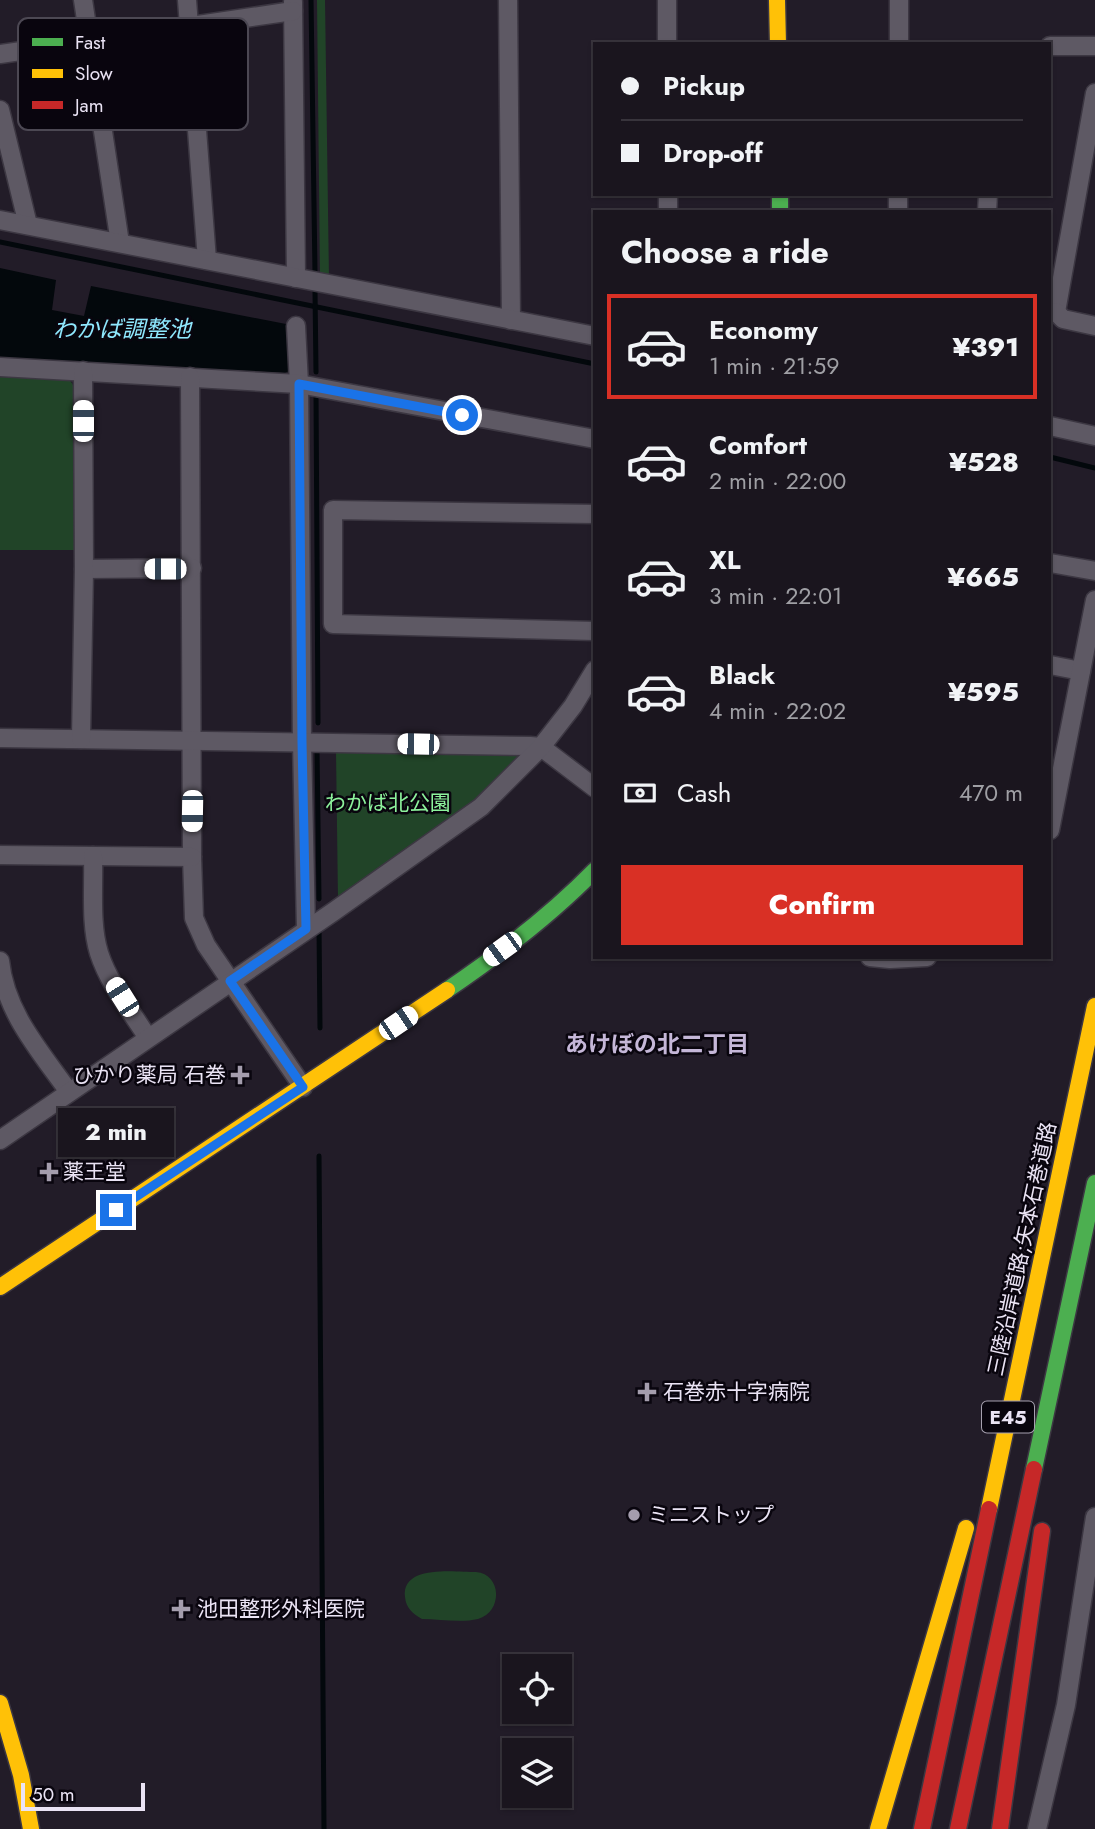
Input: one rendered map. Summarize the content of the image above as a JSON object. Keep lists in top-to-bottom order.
{
  "streets": {
    "main road": ["三陸沿岸道路;矢本石巻道路", "E45"]
  },
  "districts": ["あけぼの北二丁目"],
  "water": ["わかば調整池"],
  "parks": ["わかば北公園"],
  "places": {
    "health": [
      "ひかり薬局 石巻",
      "薬王堂",
      "石巻赤十字病院",
      "池田整形外科医院"
    ],
    "other": ["ミニストップ"]
  },
  "legend": ["Fast", "Slow", "Jam"],
  "scale_bar": "50 m",
  "page": {
    "banner": ["Pickup", "Drop-off"],
    "heading": "Choose a ride",
    "list": [
      {
        "name": "Economy",
        "note": "1 min · 21:59",
        "value": "¥391"
      },
      {
        "name": "Comfort",
        "note": "2 min · 22:00",
        "value": "¥528"
      },
      {
        "name": "XL",
        "note": "3 min · 22:01",
        "value": "¥665"
      },
      {
        "name": "Black",
        "note": "4 min · 22:02",
        "value": "¥595"
      }
    ],
    "pay": ["Cash", "470 m"],
    "buttons": "Confirm",
    "bubble": "2 min",
    "scale": "50 m"
  }
}
